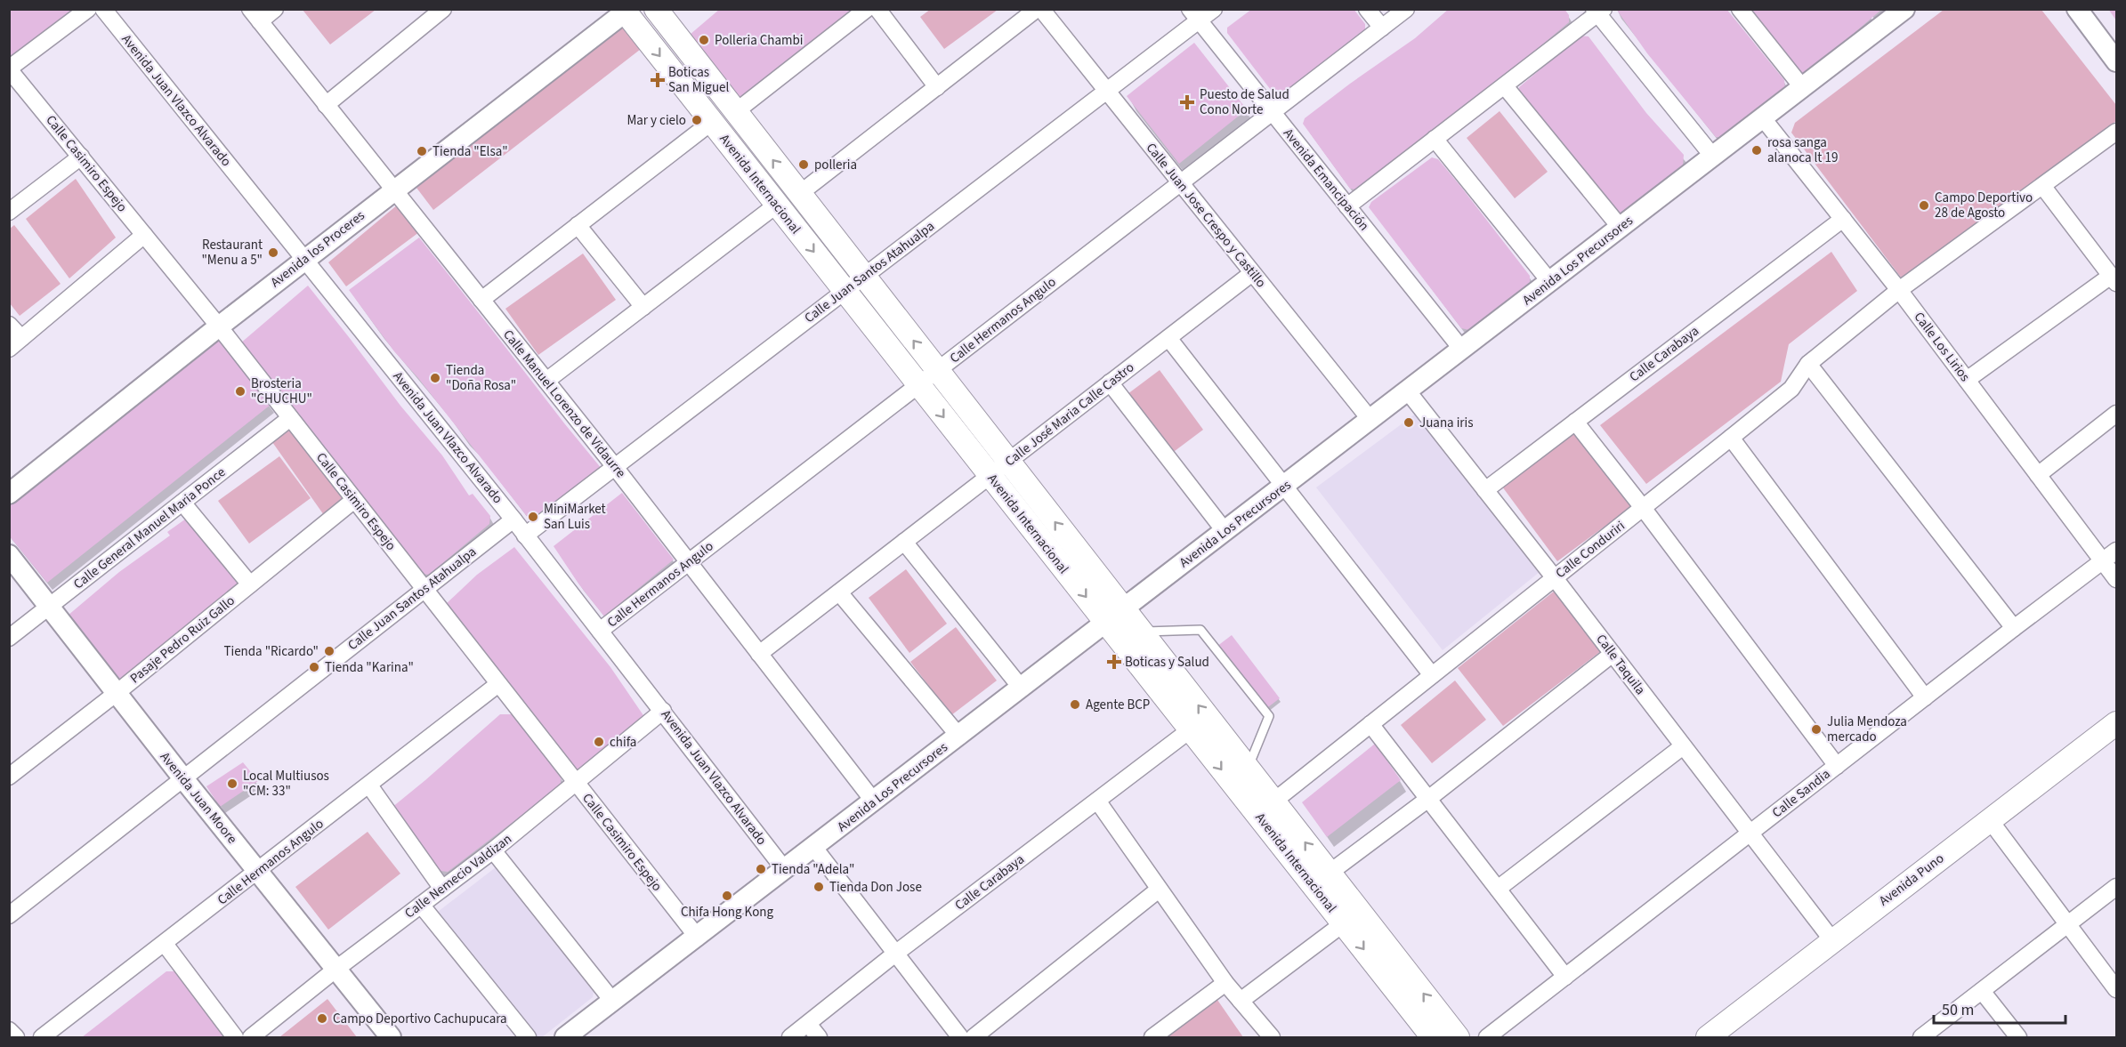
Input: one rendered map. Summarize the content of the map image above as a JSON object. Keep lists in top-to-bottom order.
{
  "streets": {
    "main road": ["Avenida Internacional", "Avenida Puno"],
    "street": [
      "Avenida Juan Vlazco Alvarado",
      "Calle Casimiro Espejo",
      "Avenida Emancipación",
      "Calle Juan Jose Crespo y Castillo",
      "Avenida los Proceres",
      "Avenida Los Precursores",
      "Calle Juan Santos Atahualpa",
      "Calle Hermanos Angulo",
      "Calle Los Lirios",
      "Calle Carabaya",
      "Calle Manuel Lorenzo de Vidaurre",
      "Calle José Maria Calle Castro",
      "Calle General Manuel Maria Ponce",
      "Calle Conduriri",
      "Pasaje Pedro Ruiz Gallo",
      "Calle Taquila",
      "Calle Sandia",
      "Avenida Juan Moore",
      "Calle Nemecio Valdizan"
    ]
  },
  "crossings": [
    ["Avenida Juan Vlazco Alvarado", "Avenida los Proceres"],
    ["Avenida Juan Vlazco Alvarado", "Avenida Los Precursores"],
    ["Avenida Juan Vlazco Alvarado", "Calle Juan Santos Atahualpa"],
    ["Avenida Juan Vlazco Alvarado", "Calle Hermanos Angulo"],
    ["Avenida Juan Vlazco Alvarado", "Calle Nemecio Valdizan"],
    ["Calle Casimiro Espejo", "Avenida los Proceres"],
    ["Calle Casimiro Espejo", "Avenida Los Precursores"],
    ["Calle Casimiro Espejo", "Calle Juan Santos Atahualpa"],
    ["Calle Casimiro Espejo", "Calle Hermanos Angulo"],
    ["Calle Casimiro Espejo", "Calle General Manuel Maria Ponce"],
    ["Calle Casimiro Espejo", "Pasaje Pedro Ruiz Gallo"],
    ["Calle Casimiro Espejo", "Calle Nemecio Valdizan"],
    ["Avenida Emancipación", "Avenida Los Precursores"],
    ["Avenida Emancipación", "Calle Juan Santos Atahualpa"],
    ["Avenida Emancipación", "Calle Hermanos Angulo"],
    ["Avenida Internacional", "Avenida los Proceres"],
    ["Avenida Internacional", "Avenida Los Precursores"],
    ["Avenida Internacional", "Calle Juan Santos Atahualpa"],
    ["Avenida Internacional", "Calle Hermanos Angulo"],
    ["Avenida Internacional", "Calle Carabaya"],
    ["Avenida Internacional", "Calle José Maria Calle Castro"],
    ["Avenida Internacional", "Calle Conduriri"],
    ["Calle Juan Jose Crespo y Castillo", "Avenida Los Precursores"],
    ["Calle Juan Jose Crespo y Castillo", "Calle Juan Santos Atahualpa"],
    ["Calle Juan Jose Crespo y Castillo", "Calle Hermanos Angulo"],
    ["Calle Juan Jose Crespo y Castillo", "Calle José Maria Calle Castro"],
    ["Avenida los Proceres", "Calle Manuel Lorenzo de Vidaurre"],
    ["Avenida Los Precursores", "Calle Los Lirios"],
    ["Avenida Los Precursores", "Calle Manuel Lorenzo de Vidaurre"],
    ["Avenida Los Precursores", "Calle Taquila"],
    ["Calle Juan Santos Atahualpa", "Calle Manuel Lorenzo de Vidaurre"],
    ["Calle Juan Santos Atahualpa", "Avenida Juan Moore"],
    ["Calle Hermanos Angulo", "Calle Manuel Lorenzo de Vidaurre"],
    ["Calle Hermanos Angulo", "Avenida Juan Moore"],
    ["Calle Los Lirios", "Calle Carabaya"],
    ["Calle Los Lirios", "Calle Conduriri"],
    ["Calle Los Lirios", "Calle Sandia"],
    ["Calle Carabaya", "Calle Taquila"],
    ["Calle Manuel Lorenzo de Vidaurre", "Calle José Maria Calle Castro"],
    ["Calle General Manuel Maria Ponce", "Avenida Juan Moore"],
    ["Calle Conduriri", "Calle Taquila"],
    ["Pasaje Pedro Ruiz Gallo", "Avenida Juan Moore"],
    ["Calle Taquila", "Calle Sandia"],
    ["Calle Taquila", "Avenida Puno"],
    ["Avenida Juan Moore", "Calle Nemecio Valdizan"]
  ],
  "places": {
    "other": [
      "Polleria Chambi",
      "Mar y cielo",
      "rosa sanga alanoca lt 19",
      "Tienda \"Elsa\"",
      "polleria",
      "Campo Deportivo 28 de Agosto",
      "Restaurant \"Menu a 5\"",
      "Tienda \"Doña Rosa\"",
      "Brosteria \"CHUCHU\"",
      "Juana iris",
      "MiniMarket San Luis",
      "Tienda \"Ricardo\"",
      "Tienda \"Karina\"",
      "Agente BCP",
      "Julia Mendoza mercado",
      "chifa",
      "Local Multiusos \"CM: 33\"",
      "Tienda \"Adela\"",
      "Tienda Don Jose",
      "Chifa Hong Kong",
      "Campo Deportivo Cachupucara"
    ],
    "health": ["Boticas San Miguel", "Puesto de Salud Cono Norte", "Boticas y Salud"]
  },
  "scale_bar": "50 m"
}
